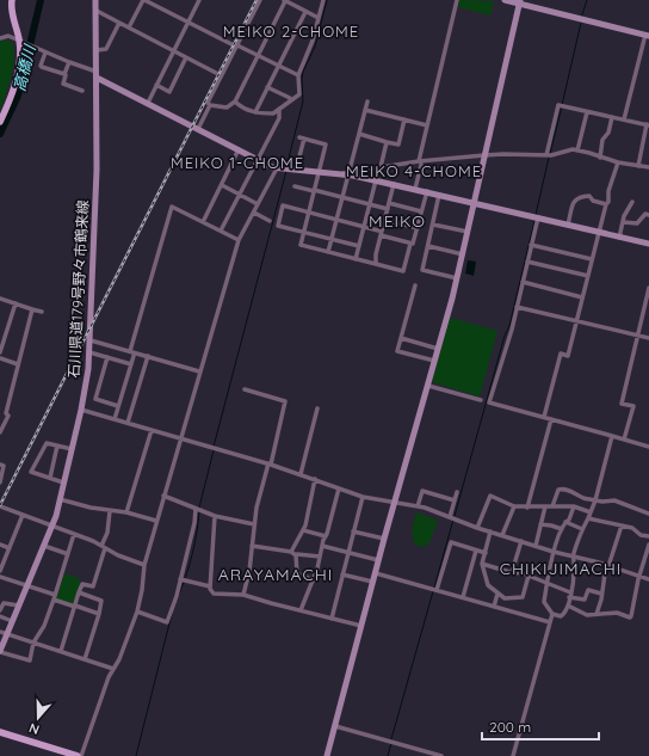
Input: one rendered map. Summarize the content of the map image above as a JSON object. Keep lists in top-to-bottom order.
{
  "streets": {
    "street": ["石川県道179号野々市鶴来線"]
  },
  "districts": [
    "MEIKO 2-CHOME",
    "MEIKO 1-CHOME",
    "MEIKO 4-CHOME",
    "MEIKO",
    "CHIKIJIMACHI",
    "ARAYAMACHI"
  ],
  "water": ["高橋川"],
  "scale_bar": "200 m",
  "north": "bottom"
}
